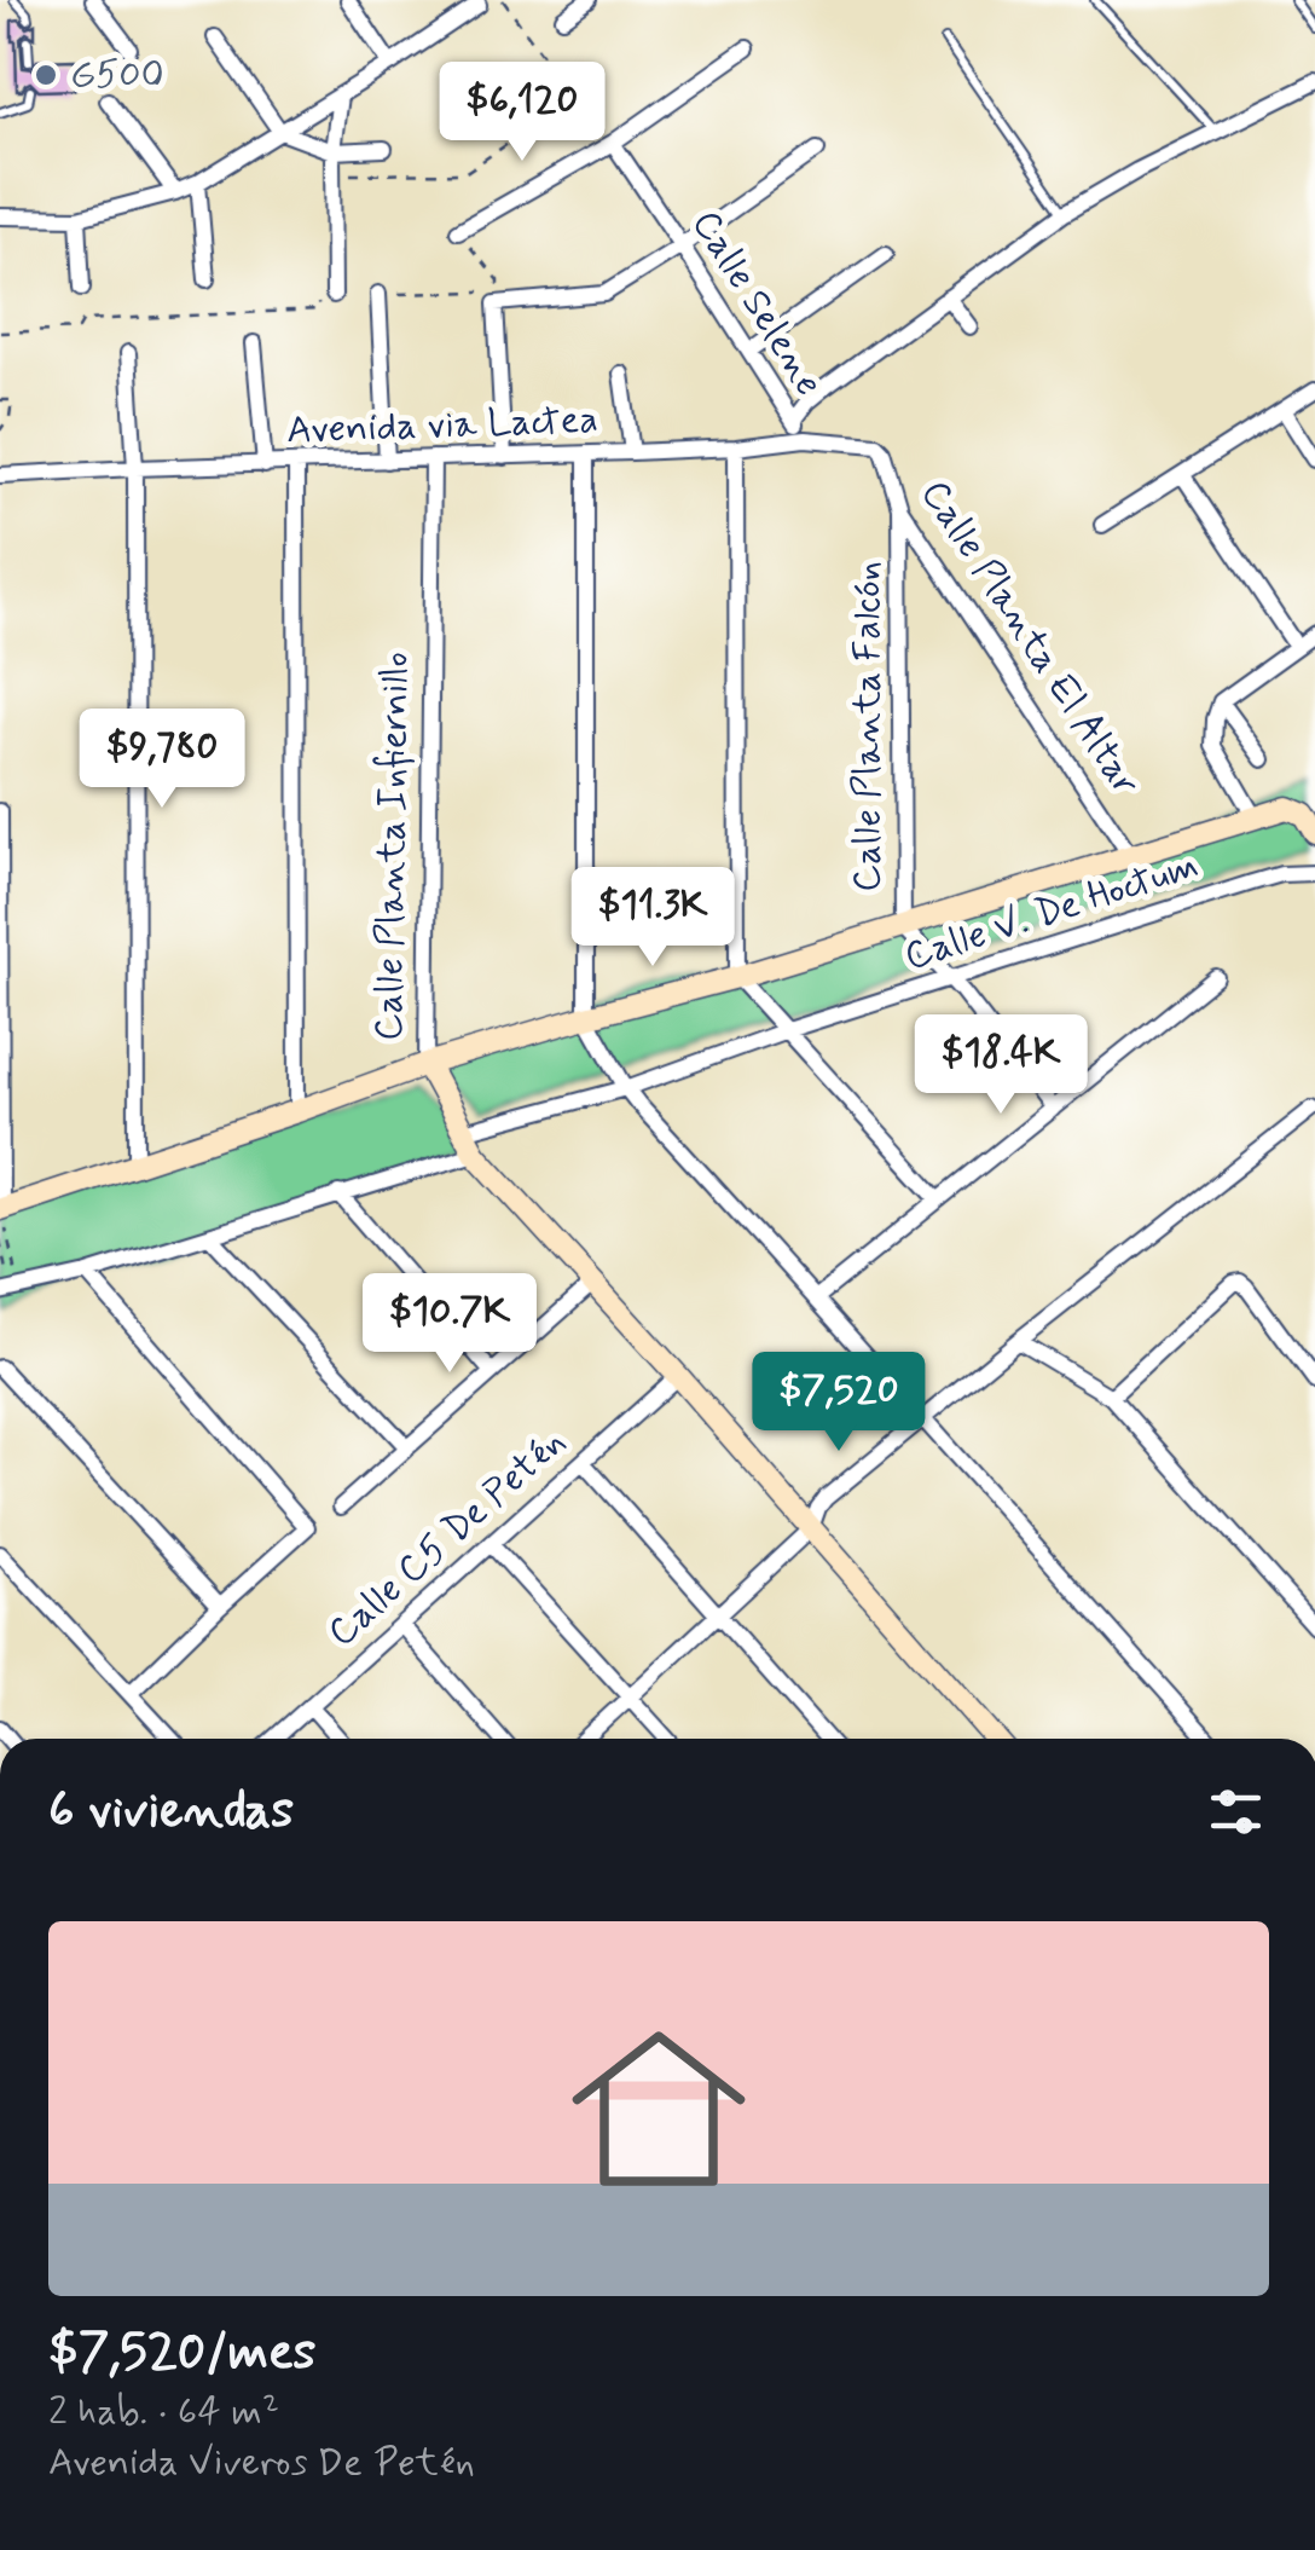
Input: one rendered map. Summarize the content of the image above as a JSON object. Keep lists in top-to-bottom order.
{
  "streets": {
    "main road": ["Calle Planta Infiernillo"],
    "street": [
      "Calle Selene",
      "Avenida via Lactea",
      "Calle Planta El Altar",
      "Calle Planta Falcón",
      "Calle V. De Hoctum",
      "Calle C5 De Petén"
    ]
  },
  "crossings": [
    ["Calle Selene", "Avenida via Lactea"],
    ["Avenida via Lactea", "Calle Planta El Altar"],
    ["Avenida via Lactea", "Calle Planta Infiernillo"],
    ["Calle Planta El Altar", "Calle Planta Falcón"],
    ["Calle Planta Falcón", "Calle V. De Hoctum"],
    ["Calle Planta Infiernillo", "Calle V. De Hoctum"],
    ["Calle Planta Infiernillo", "Calle C5 De Petén"]
  ],
  "places": ["G500"],
  "page": {
    "price": [
      "$6,120",
      "$9,780",
      "$11.3K",
      "$18.4K",
      "$10.7K",
      "$7,520"
    ],
    "heading": "6 viviendas",
    "list": [
      {
        "name": "$7,520/mes",
        "note": "2 hab. · 64 m² · Avenida Viveros De Petén"
      }
    ]
  }
}
